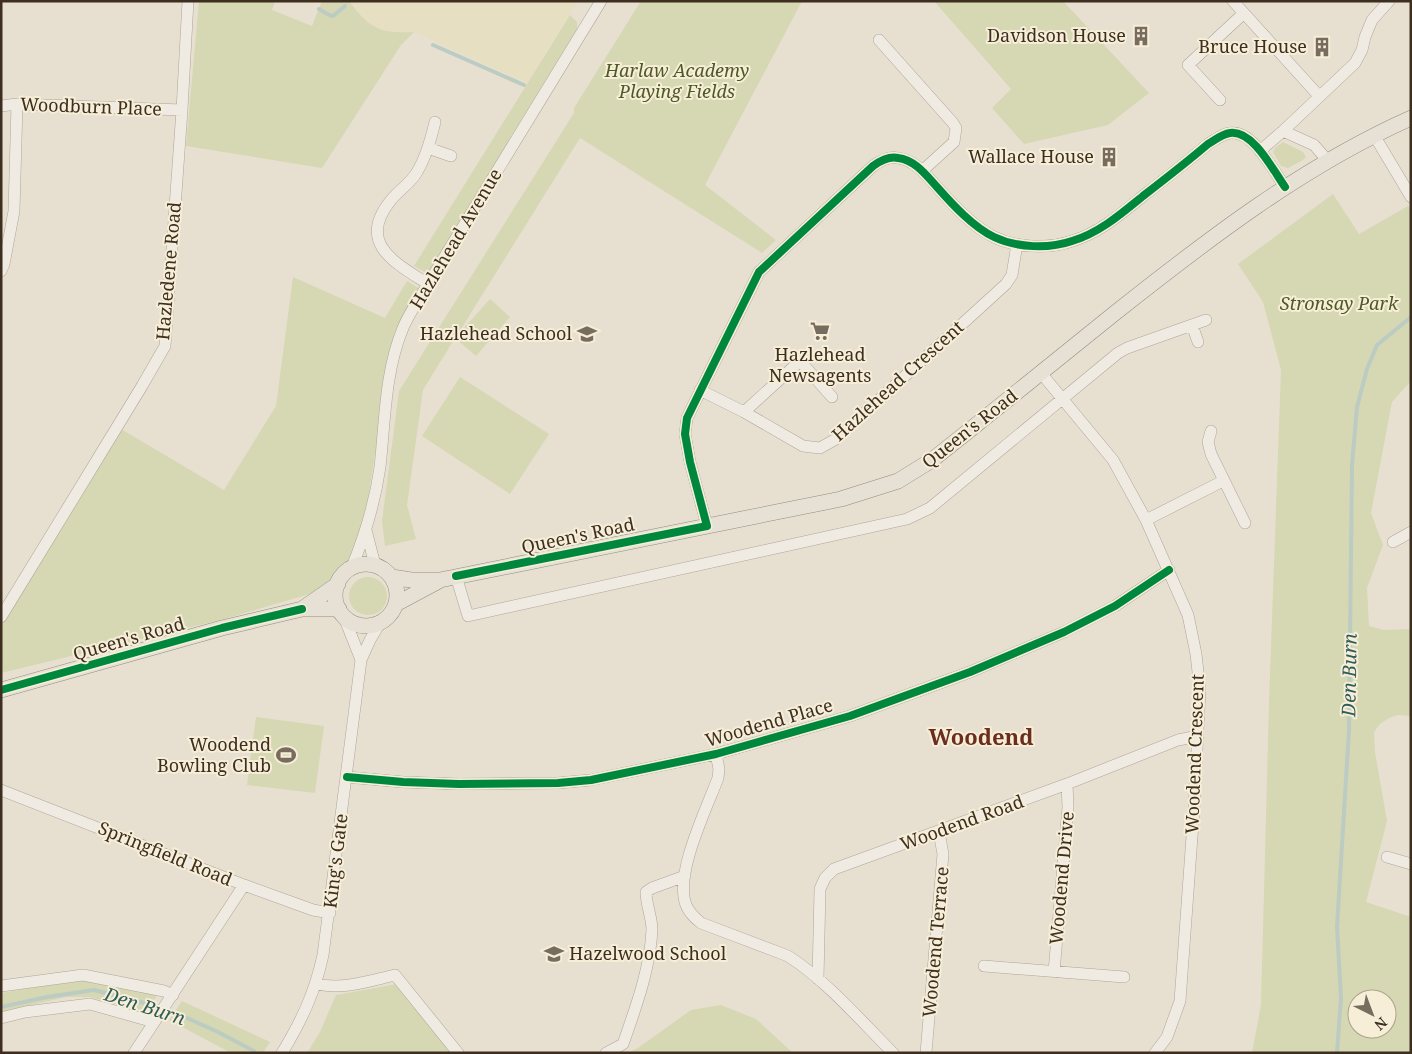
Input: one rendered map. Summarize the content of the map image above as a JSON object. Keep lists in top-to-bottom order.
{
  "streets": {
    "main road": ["Queen's Road"],
    "street": [
      "Woodburn Place",
      "Hazlehead Avenue",
      "Hazledene Road",
      "Hazlehead Crescent",
      "Woodend Place",
      "Woodend Crescent",
      "Woodend Road",
      "Springfield Road",
      "King's Gate",
      "Woodend Drive",
      "Woodend Terrace"
    ]
  },
  "crossings": [
    ["Woodburn Place", "Hazledene Road"],
    ["Hazlehead Avenue", "Queen's Road"],
    ["Hazlehead Avenue", "King's Gate"],
    ["Queen's Road", "Woodend Crescent"],
    ["Queen's Road", "King's Gate"],
    ["Woodend Place", "Woodend Crescent"],
    ["Woodend Place", "King's Gate"],
    ["Woodend Crescent", "Woodend Road"],
    ["Woodend Road", "Woodend Drive"],
    ["Woodend Road", "Woodend Terrace"],
    ["Springfield Road", "King's Gate"]
  ],
  "districts": ["Woodend"],
  "water": ["Den Burn"],
  "parks": ["Harlaw Academy Playing Fields", "Stronsay Park"],
  "places": {
    "building": ["Davidson House", "Bruce House", "Wallace House"],
    "supermarket": ["Hazlehead Newsagents"],
    "school or university": ["Hazlehead School", "Hazelwood School"],
    "sports": ["Woodend Bowling Club"]
  },
  "north": "bottom right"
}
